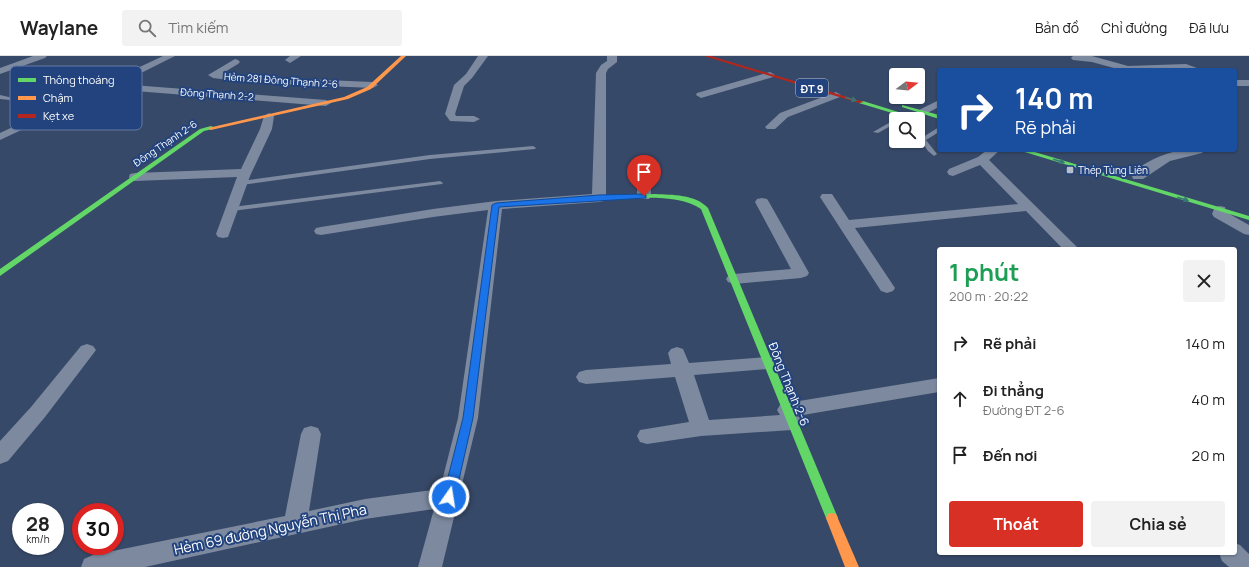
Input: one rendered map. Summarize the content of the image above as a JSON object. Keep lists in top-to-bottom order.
{
  "streets": {
    "street": [
      "Hẻm 281 Đông Thạnh 2-6",
      "ĐT.9",
      "Đông Thạnh 2-2",
      "Đông Thạnh 2-6",
      "Hẻm 69 đường Nguyễn Thị Pha"
    ]
  },
  "crossings": [
    ["Hẻm 281 Đông Thạnh 2-6", "Đông Thạnh 2-6"],
    ["Đông Thạnh 2-2", "Đông Thạnh 2-6"]
  ],
  "places": {
    "transit": ["Thép Tùng Liên"]
  },
  "legend": ["Thông thoáng", "Chậm", "Kẹt xe"],
  "north": "right",
  "page": {
    "header": "Waylane",
    "search": "Tìm kiếm",
    "nav": ["Bản đồ", "Chỉ đường", "Đã lưu"],
    "turn": ["140 m", "Rẽ phải"],
    "heading": ["1 phút", "200 m · 20:22"],
    "list": [
      {
        "name": "Rẽ phải",
        "value": "140 m"
      },
      {
        "name": "Đi thẳng",
        "note": "Đường ĐT 2-6",
        "value": "40 m"
      },
      {
        "name": "Đến nơi",
        "value": "20 m"
      }
    ],
    "buttons": ["Thoát", "Chia sẻ"],
    "speed": "28 km/h",
    "limit": "30"
  }
}
